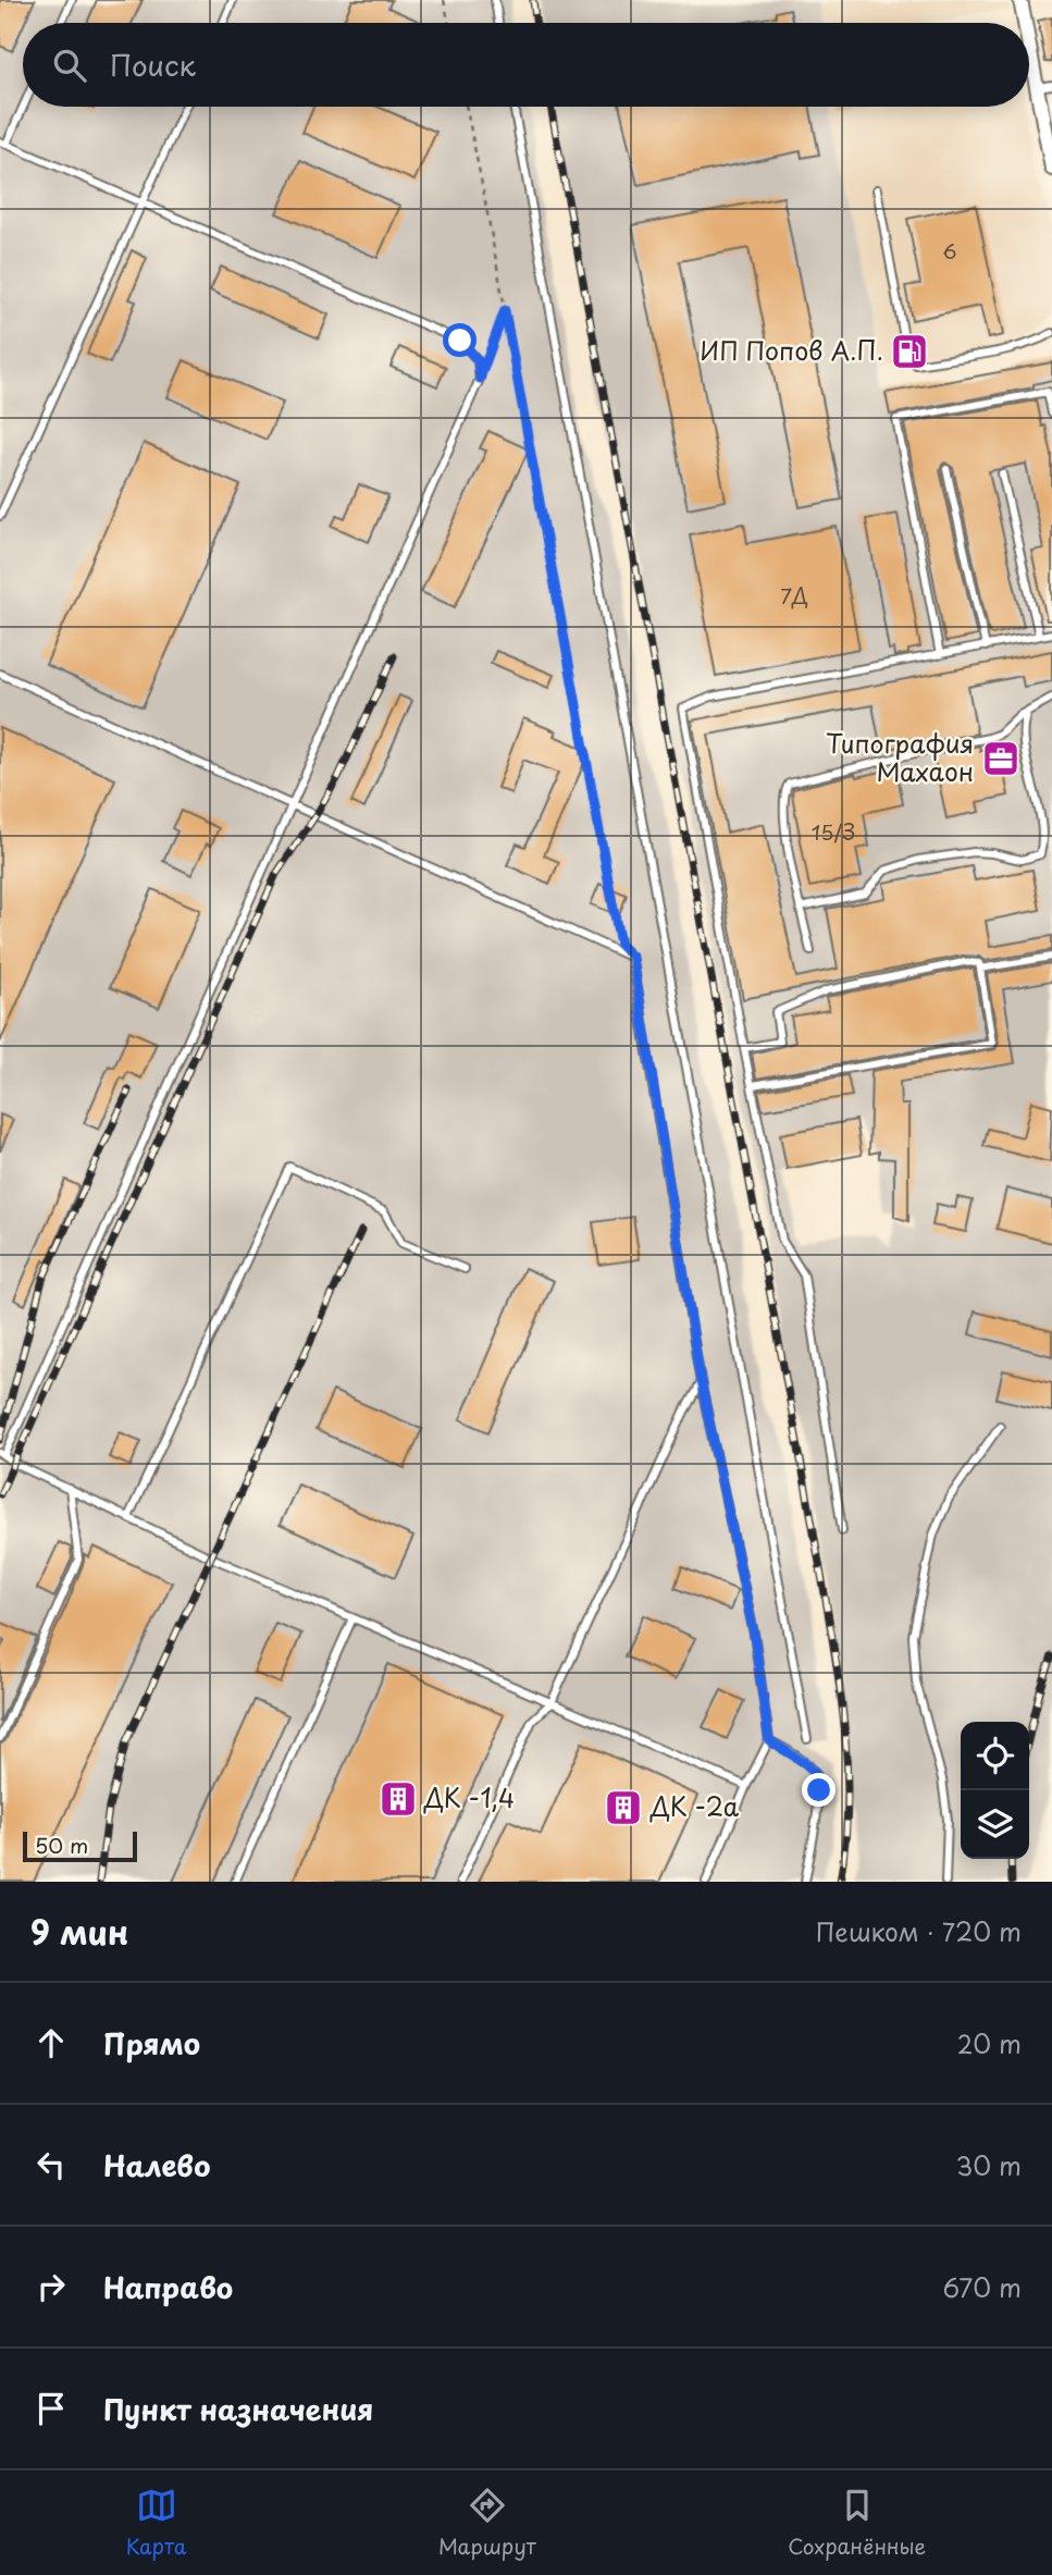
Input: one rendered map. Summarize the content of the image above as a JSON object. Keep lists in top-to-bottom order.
{
  "places": {
    "fuel station": ["ИП Попов А.П."],
    "office": ["Типография Махаон"],
    "building": ["ДК -1,4", "ДК -2а"]
  },
  "house_numbers": ["6", "7Д", "15/З"],
  "scale_bar": "50 m",
  "page": {
    "search": "Поиск",
    "scale": "50 m",
    "heading": ["9 мин", "Пешком · 720 m"],
    "list": [
      ["Прямо", "20 m"],
      ["Налево", "30 m"],
      ["Направо", "670 m"],
      "Пункт назначения"
    ],
    "nav": ["Карта", "Маршрут", "Сохранённые"]
  }
}
